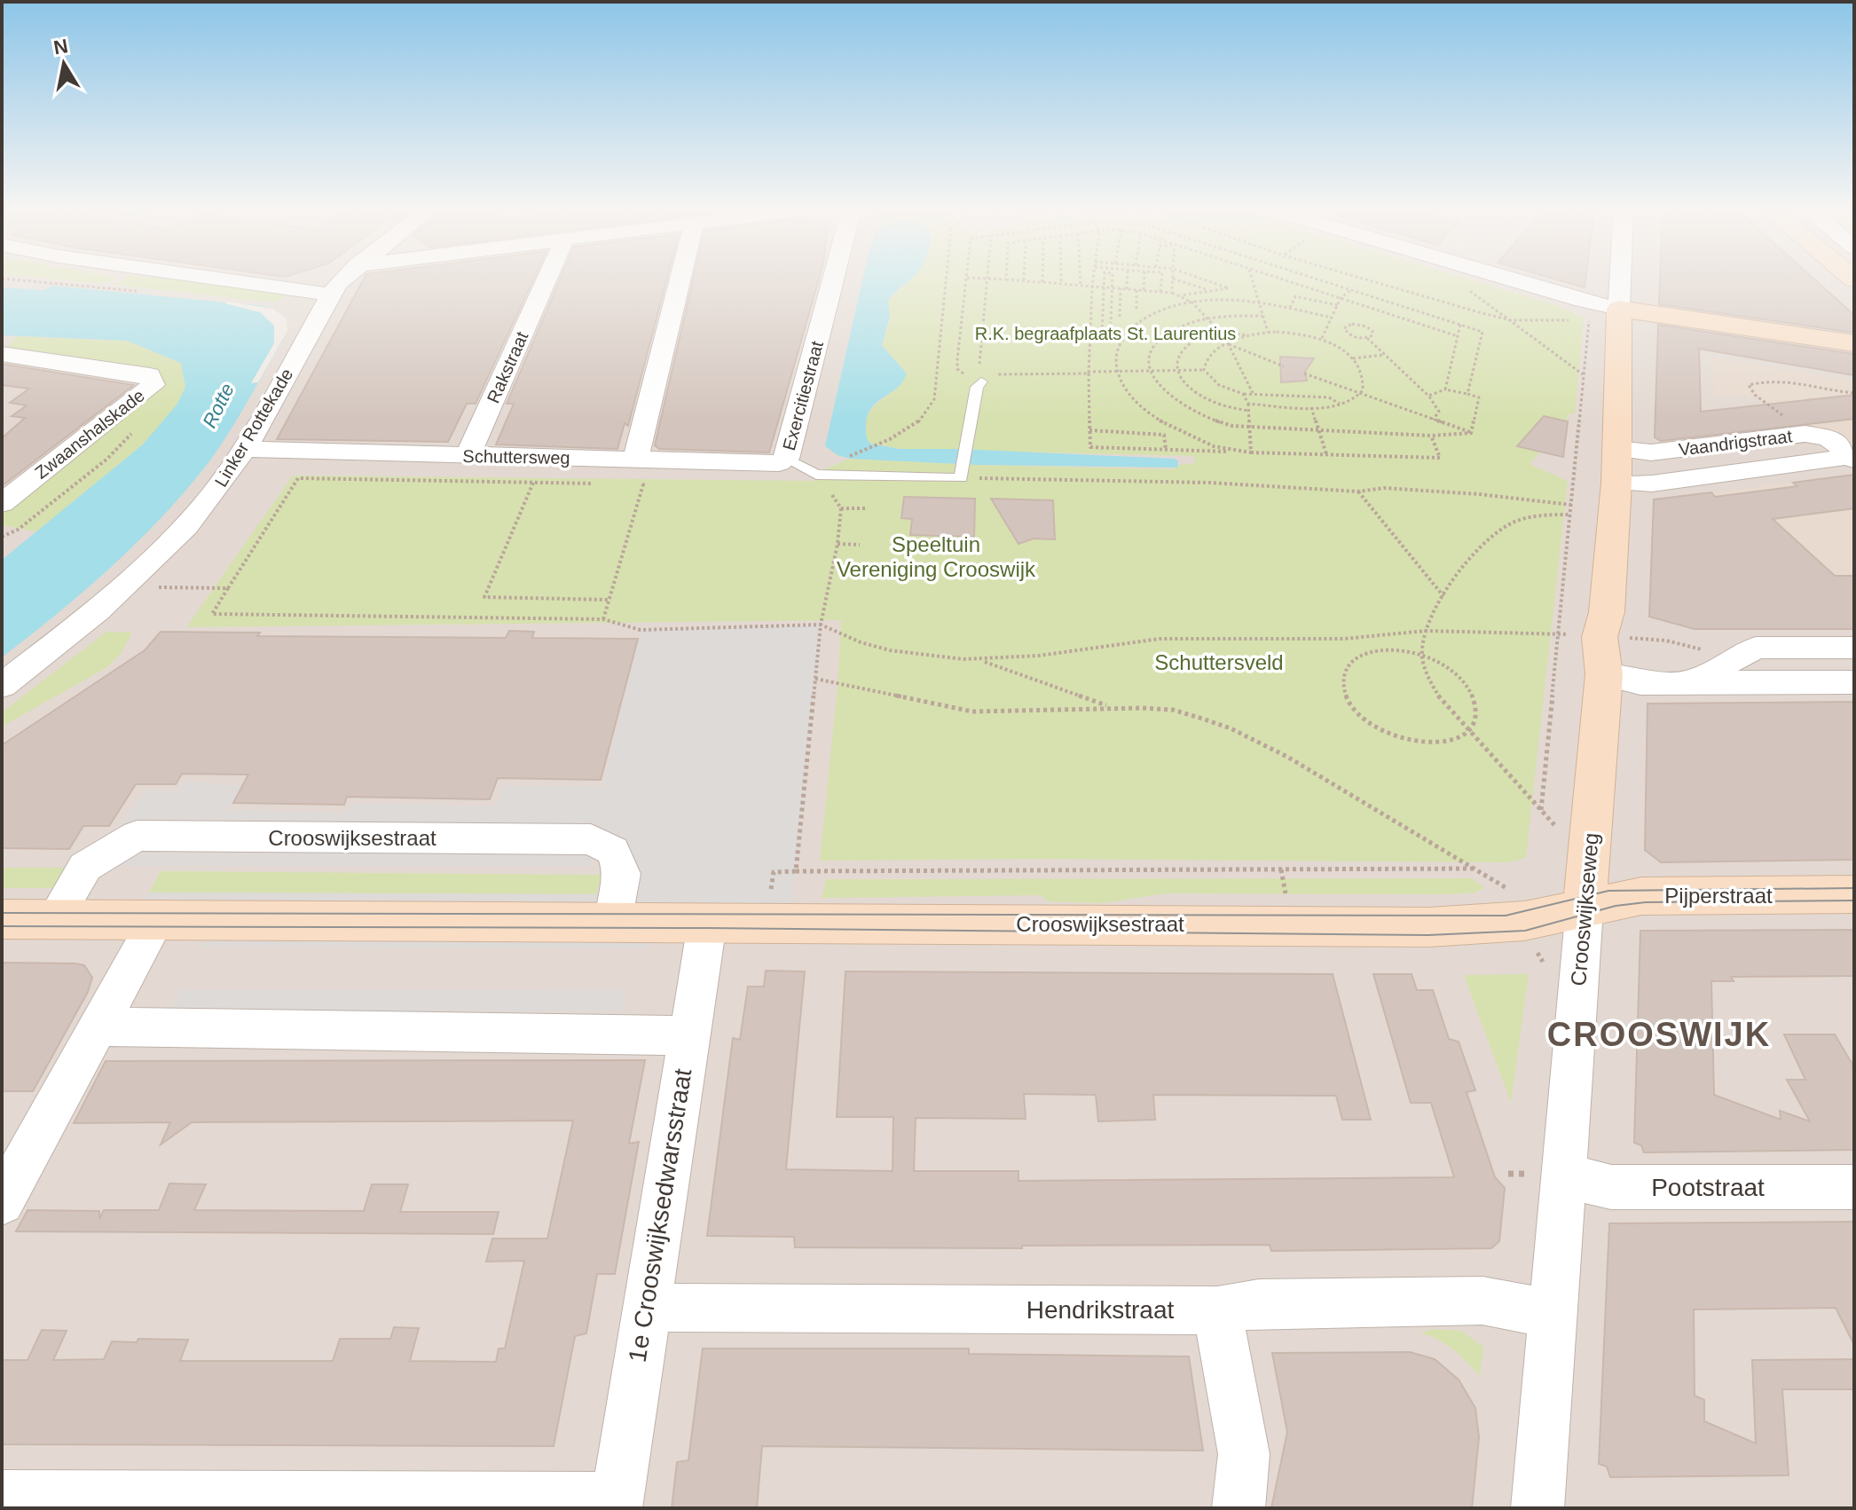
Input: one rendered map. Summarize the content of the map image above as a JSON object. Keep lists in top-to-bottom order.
{
  "streets": {
    "street": [
      "Rakstraat",
      "Exercitiestraat",
      "Linker Rottekade",
      "Zwaanshalskade",
      "Vaandrigstraat",
      "Schuttersweg",
      "Crooswijksestraat",
      "Pijperstraat",
      "Crooswijkseweg",
      "Pootstraat",
      "1e Crooswijksedwarsstraat",
      "Hendrikstraat"
    ]
  },
  "crossings": [
    ["Rakstraat", "Schuttersweg"],
    ["Exercitiestraat", "Schuttersweg"],
    ["Linker Rottekade", "Schuttersweg"],
    ["Vaandrigstraat", "Crooswijkseweg"],
    ["Crooswijksestraat", "Pijperstraat"],
    ["Crooswijksestraat", "Crooswijkseweg"],
    ["Crooswijksestraat", "1e Crooswijksedwarsstraat"],
    ["Pijperstraat", "Crooswijkseweg"],
    ["Crooswijkseweg", "Pootstraat"],
    ["Crooswijkseweg", "Hendrikstraat"],
    ["1e Crooswijksedwarsstraat", "Hendrikstraat"]
  ],
  "districts": ["CROOSWIJK"],
  "water": ["Rotte"],
  "parks": ["R.K. begraafplaats St. Laurentius", "Speeltuin Vereniging Crooswijk", "Schuttersveld"],
  "north": "top"
}
